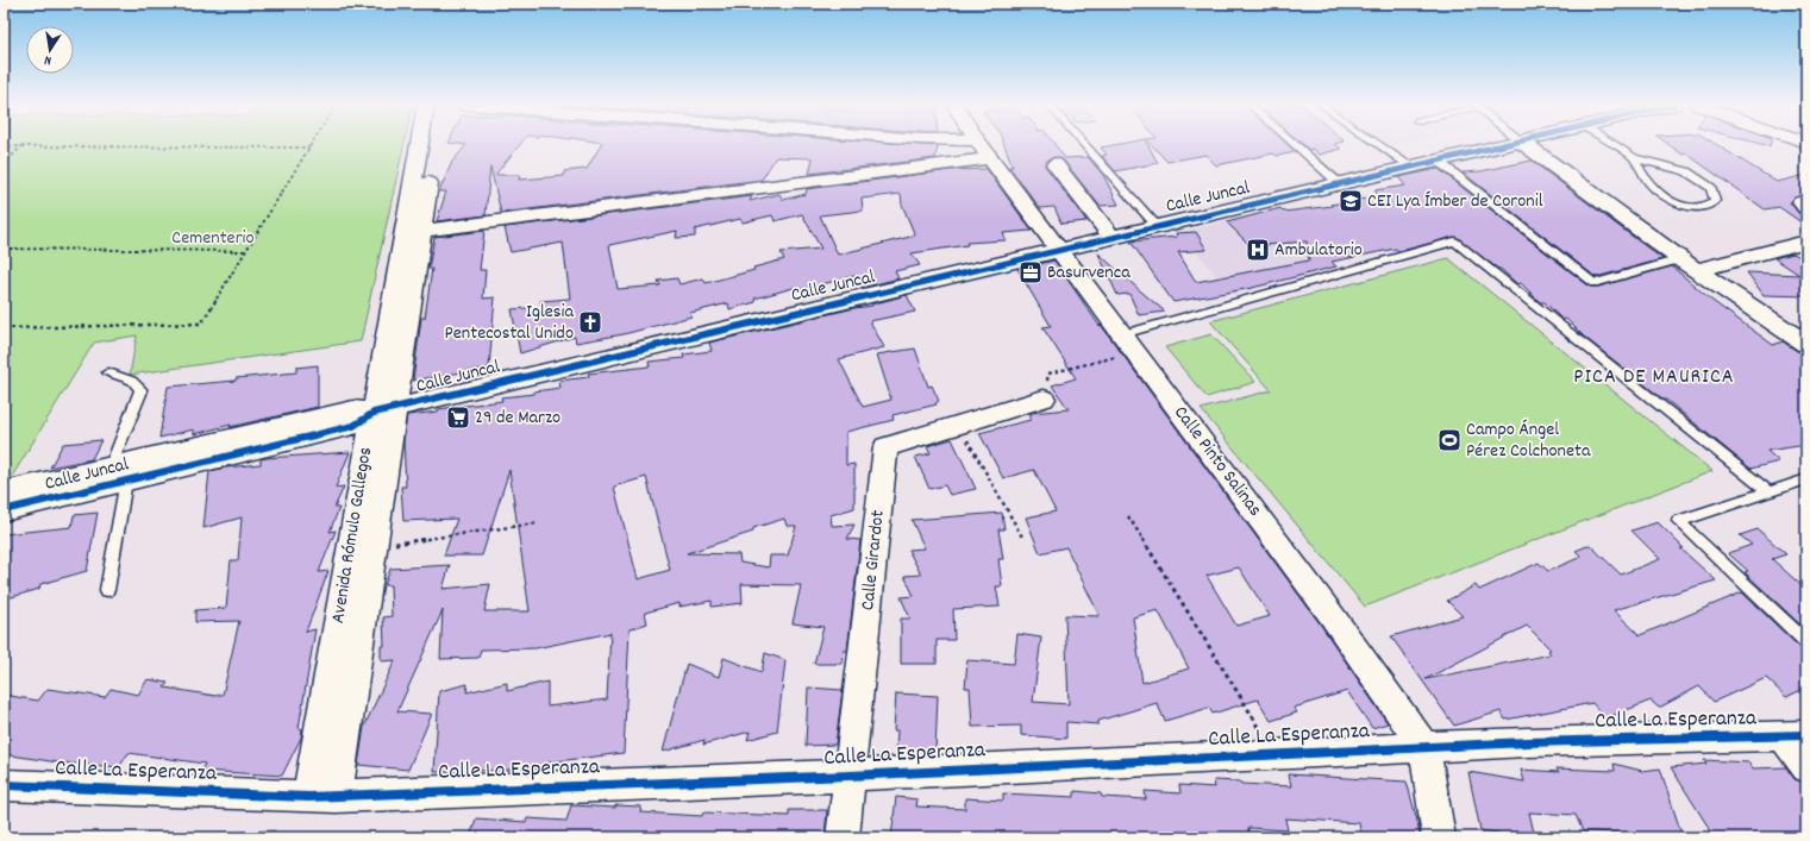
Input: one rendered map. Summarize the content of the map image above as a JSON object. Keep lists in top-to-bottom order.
{
  "streets": {
    "street": [
      "Calle Juncal",
      "Calle Pinto Salinas",
      "Avenida Rómulo Gallegos",
      "Calle Girardot",
      "Calle La Esperanza"
    ]
  },
  "crossings": [
    ["Calle Juncal", "Calle Pinto Salinas"],
    ["Calle Juncal", "Avenida Rómulo Gallegos"],
    ["Calle Pinto Salinas", "Calle La Esperanza"],
    ["Avenida Rómulo Gallegos", "Calle La Esperanza"],
    ["Calle Girardot", "Calle La Esperanza"]
  ],
  "districts": ["PICA DE MAURICA"],
  "parks": ["Cementerio"],
  "places": {
    "school or university": ["CEI Lya Ímber de Coronil"],
    "hospital": ["Ambulatorio"],
    "office": ["Basurvenca"],
    "church": ["Iglesia Pentecostal Unido"],
    "supermarket": ["29 de Marzo"],
    "sports": ["Campo Ángel Pérez Colchoneta"]
  },
  "north": "bottom"
}
